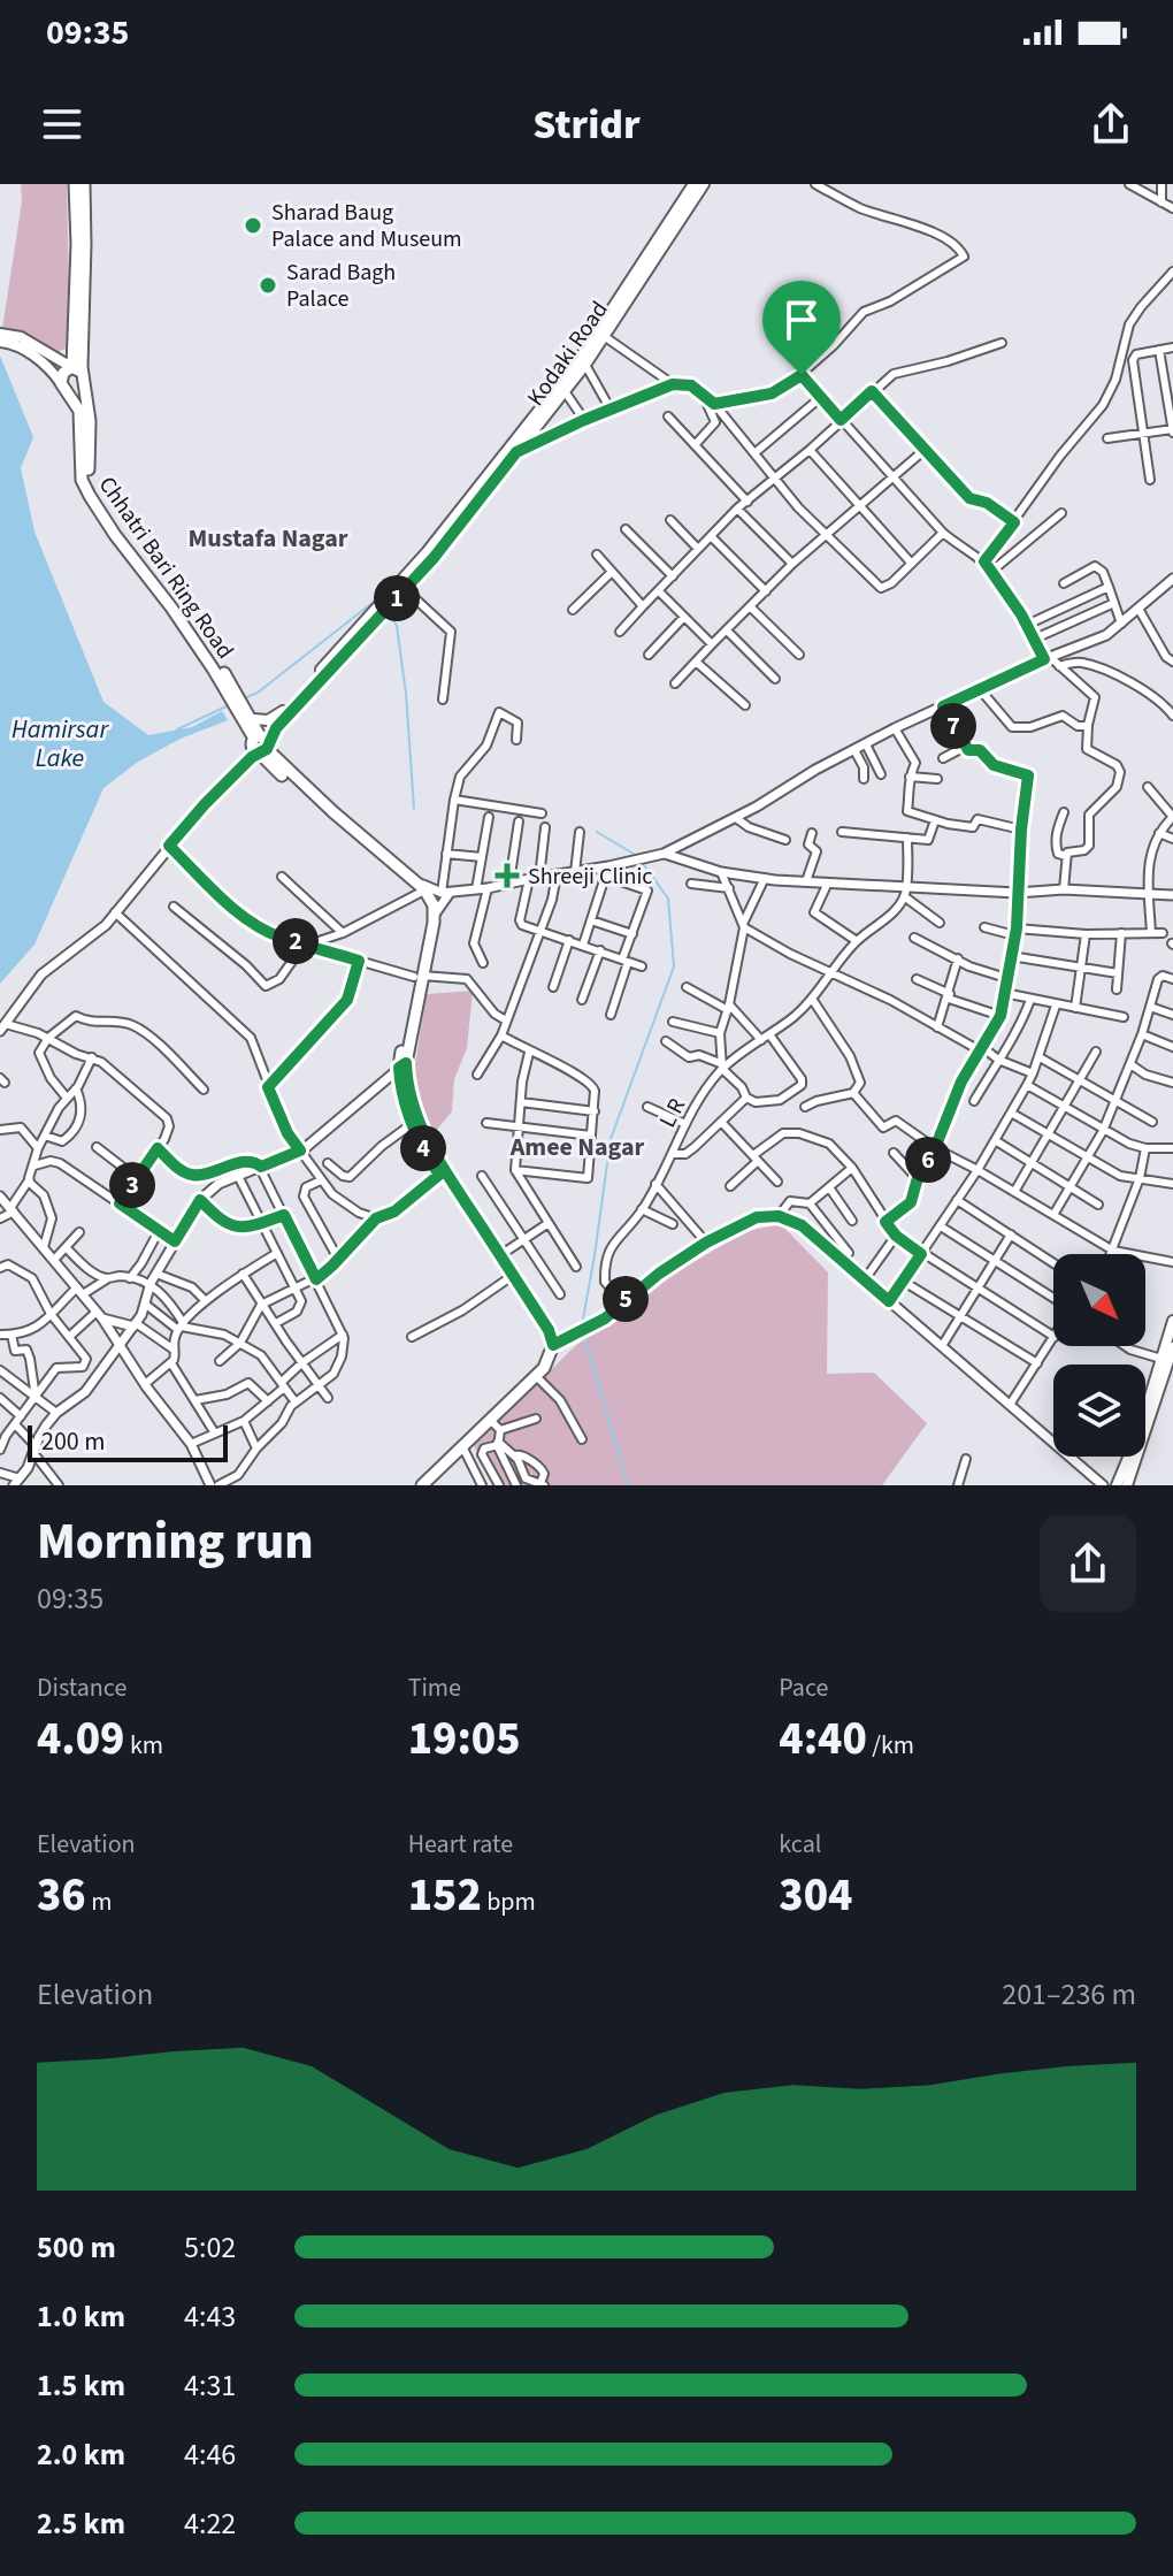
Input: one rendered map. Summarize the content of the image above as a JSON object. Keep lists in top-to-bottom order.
{
  "streets": {
    "main road": ["Kodaki Road", "Chhatri Bari Ring Road"],
    "street": ["L R"]
  },
  "crossings": [
    ["Kodaki Road", "Chhatri Bari Ring Road"]
  ],
  "districts": ["Mustafa Nagar", "Amee Nagar"],
  "water": ["Hamirsar Lake"],
  "places": {
    "other": ["Sharad Baug Palace and Museum", "Sarad Bagh Palace"],
    "health": ["Shreeji Clinic"]
  },
  "scale_bar": "200 m",
  "north": "bottom right",
  "page": {
    "status": "09:35",
    "header": "Stridr",
    "pins": [
      "1",
      "7",
      "2",
      "4",
      "6",
      "3",
      "5"
    ],
    "scale": "200 m",
    "heading": ["Morning run", "09:35"],
    "stats": [
      ["Distance", "4.09 km"],
      ["Time", "19:05"],
      ["Pace", "4:40 /km"],
      ["Elevation", "36 m"],
      ["Heart rate", "152 bpm"],
      ["kcal", "304"]
    ],
    "chart": ["Elevation", "201–236 m"],
    "list": [
      {
        "name": "500 m",
        "note": "5:02"
      },
      {
        "name": "1.0 km",
        "note": "4:43"
      },
      {
        "name": "1.5 km",
        "note": "4:31"
      },
      {
        "name": "2.0 km",
        "note": "4:46"
      },
      {
        "name": "2.5 km",
        "note": "4:22"
      }
    ]
  }
}
